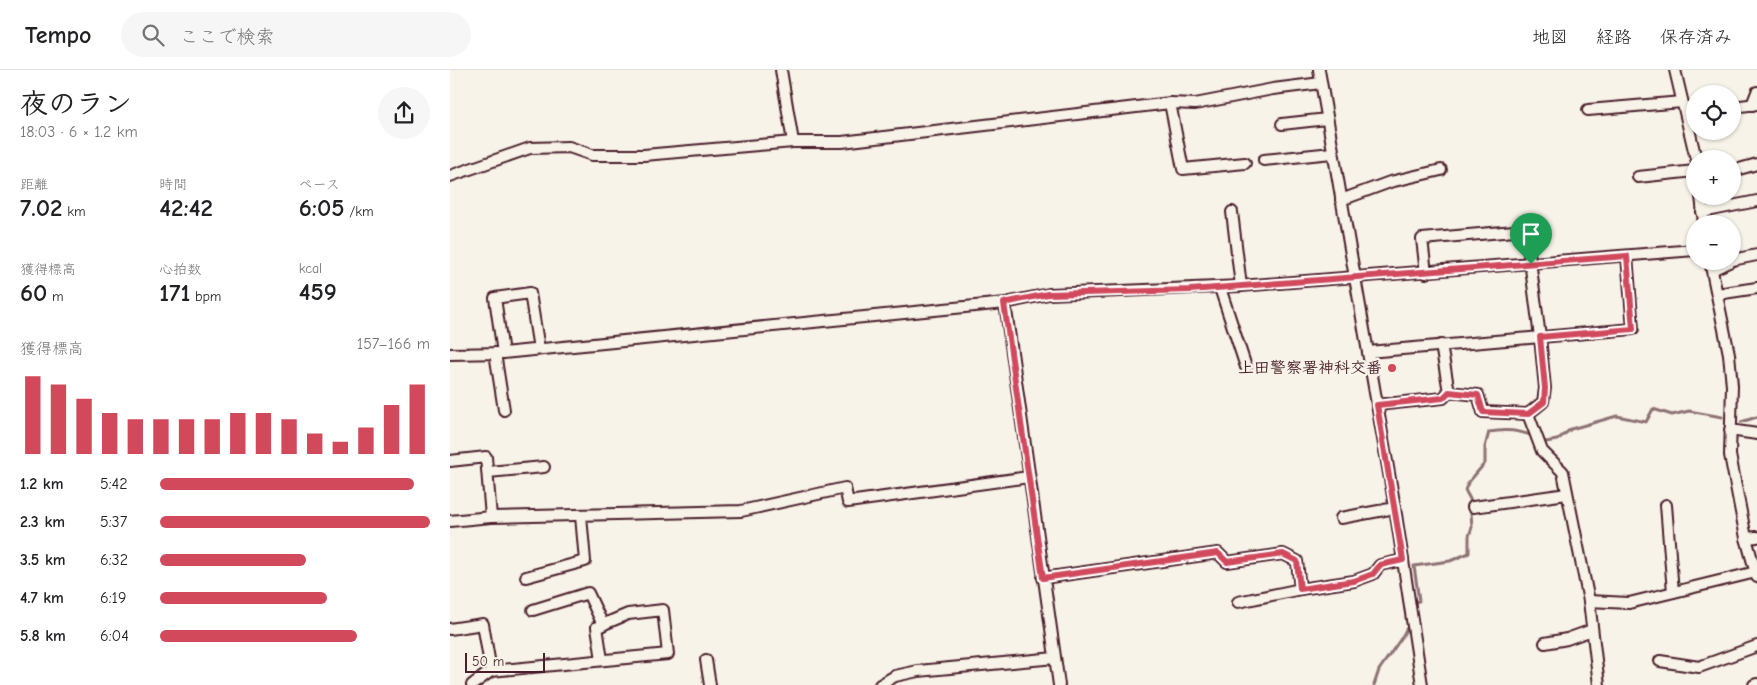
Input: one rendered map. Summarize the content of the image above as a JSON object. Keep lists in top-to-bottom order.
{
  "places": ["上田警察署神科交番"],
  "scale_bar": "50 m",
  "page": {
    "header": "Tempo",
    "search": "ここで検索",
    "nav": ["地図", "経路", "保存済み"],
    "heading": ["夜のラン", "18:03 · 6 × 1.2 km"],
    "map_buttons": ["+", "−"],
    "stats": [
      ["距離", "7.02 km"],
      ["時間", "42:42"],
      ["ペース", "6:05 /km"],
      ["獲得標高", "60 m"],
      ["心拍数", "171 bpm"],
      ["kcal", "459"]
    ],
    "chart": ["獲得標高", "157–166 m"],
    "list": [
      {
        "name": "1.2 km",
        "note": "5:42"
      },
      {
        "name": "2.3 km",
        "note": "5:37"
      },
      {
        "name": "3.5 km",
        "note": "6:32"
      },
      {
        "name": "4.7 km",
        "note": "6:19"
      },
      {
        "name": "5.8 km",
        "note": "6:04"
      }
    ],
    "scale": "50 m"
  }
}
